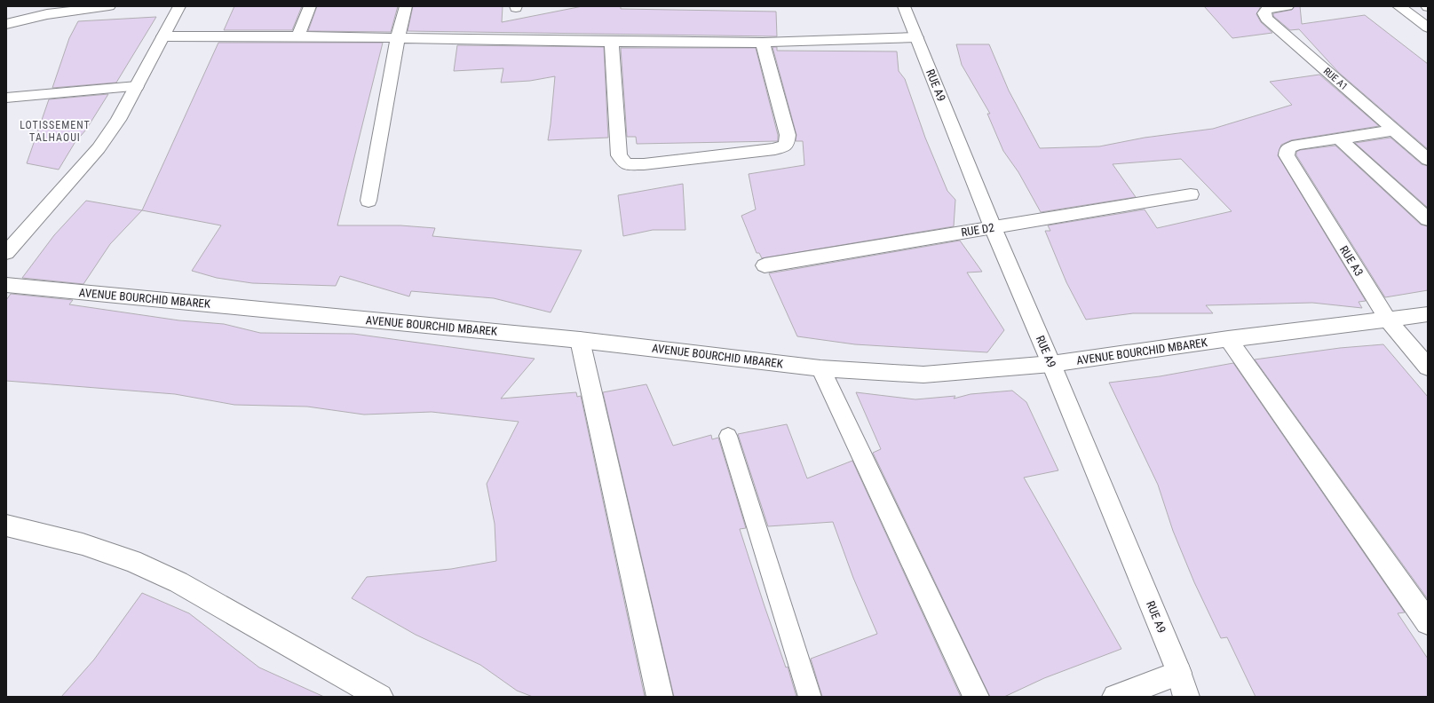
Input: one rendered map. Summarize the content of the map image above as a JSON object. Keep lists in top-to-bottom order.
{
  "streets": {
    "street": [
      "RUE A1",
      "RUE A9",
      "RUE D2",
      "RUE A3",
      "AVENUE BOURCHID MBAREK"
    ]
  },
  "crossings": [
    ["RUE A9", "RUE D2"],
    ["RUE A9", "AVENUE BOURCHID MBAREK"],
    ["RUE A3", "AVENUE BOURCHID MBAREK"]
  ],
  "districts": ["LOTISSEMENT TALHAOUI"]
}
